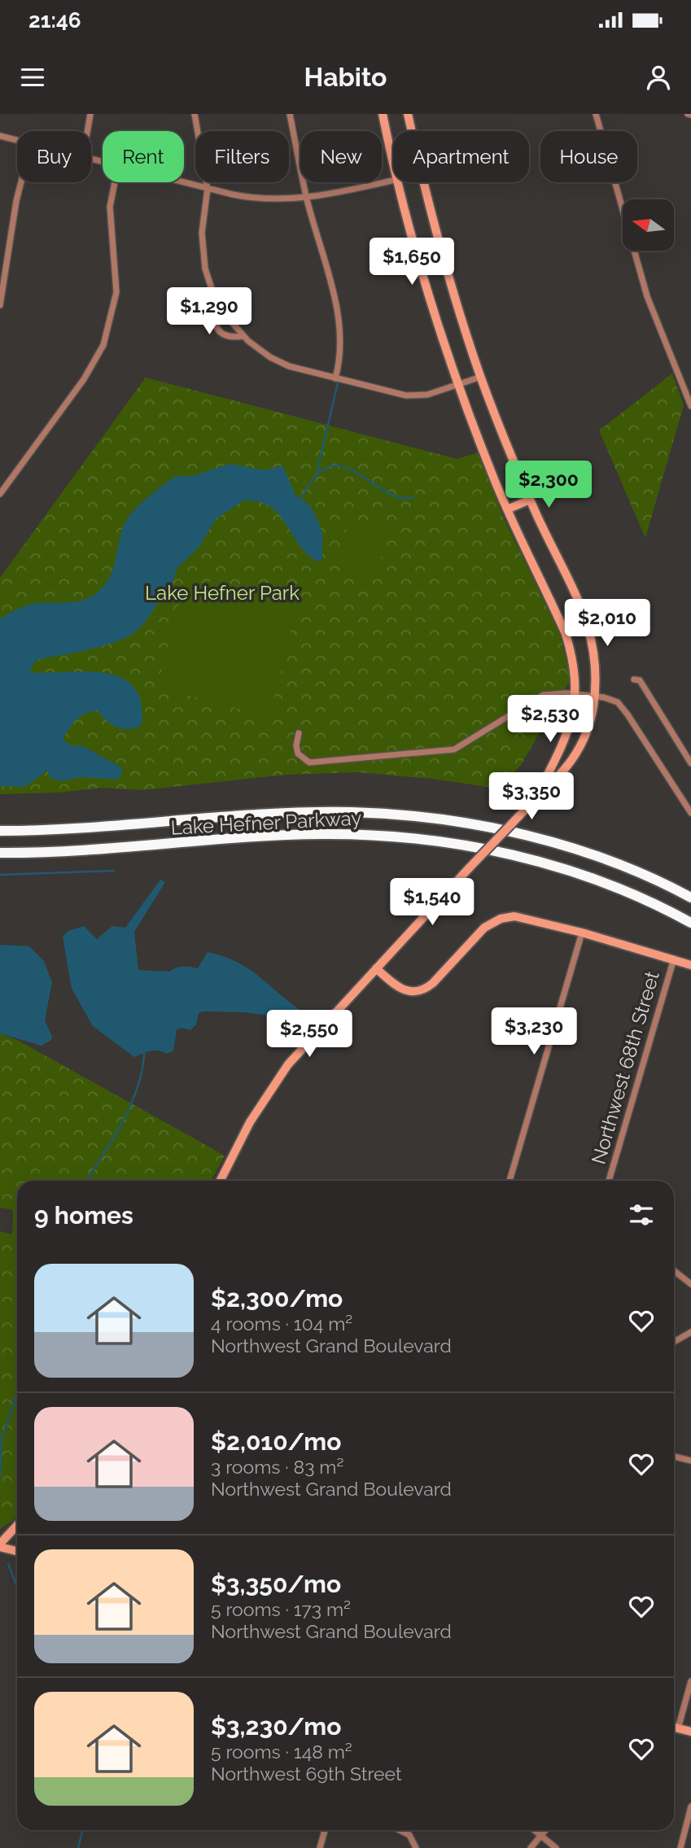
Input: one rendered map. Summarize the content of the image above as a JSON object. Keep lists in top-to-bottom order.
{
  "streets": {
    "highway": ["Lake Hefner Parkway"],
    "street": ["Northwest 68th Street"]
  },
  "parks": ["Lake Hefner Park"],
  "north": "left",
  "page": {
    "status": "21:46",
    "header": "Habito",
    "chip": [
      "Buy",
      "Rent",
      "Filters",
      "New",
      "Apartment",
      "House"
    ],
    "price": [
      "$1,650",
      "$1,290",
      "$2,300",
      "$2,010",
      "$2,530",
      "$3,350",
      "$1,540",
      "$3,230",
      "$2,550"
    ],
    "heading": "9 homes",
    "list": [
      {
        "name": "$2,300/mo",
        "note": "4 rooms · 104 m² · Northwest Grand Boulevard"
      },
      {
        "name": "$2,010/mo",
        "note": "3 rooms · 83 m² · Northwest Grand Boulevard"
      },
      {
        "name": "$3,350/mo",
        "note": "5 rooms · 173 m² · Northwest Grand Boulevard"
      },
      {
        "name": "$3,230/mo",
        "note": "5 rooms · 148 m² · Northwest 69th Street"
      }
    ]
  }
}
